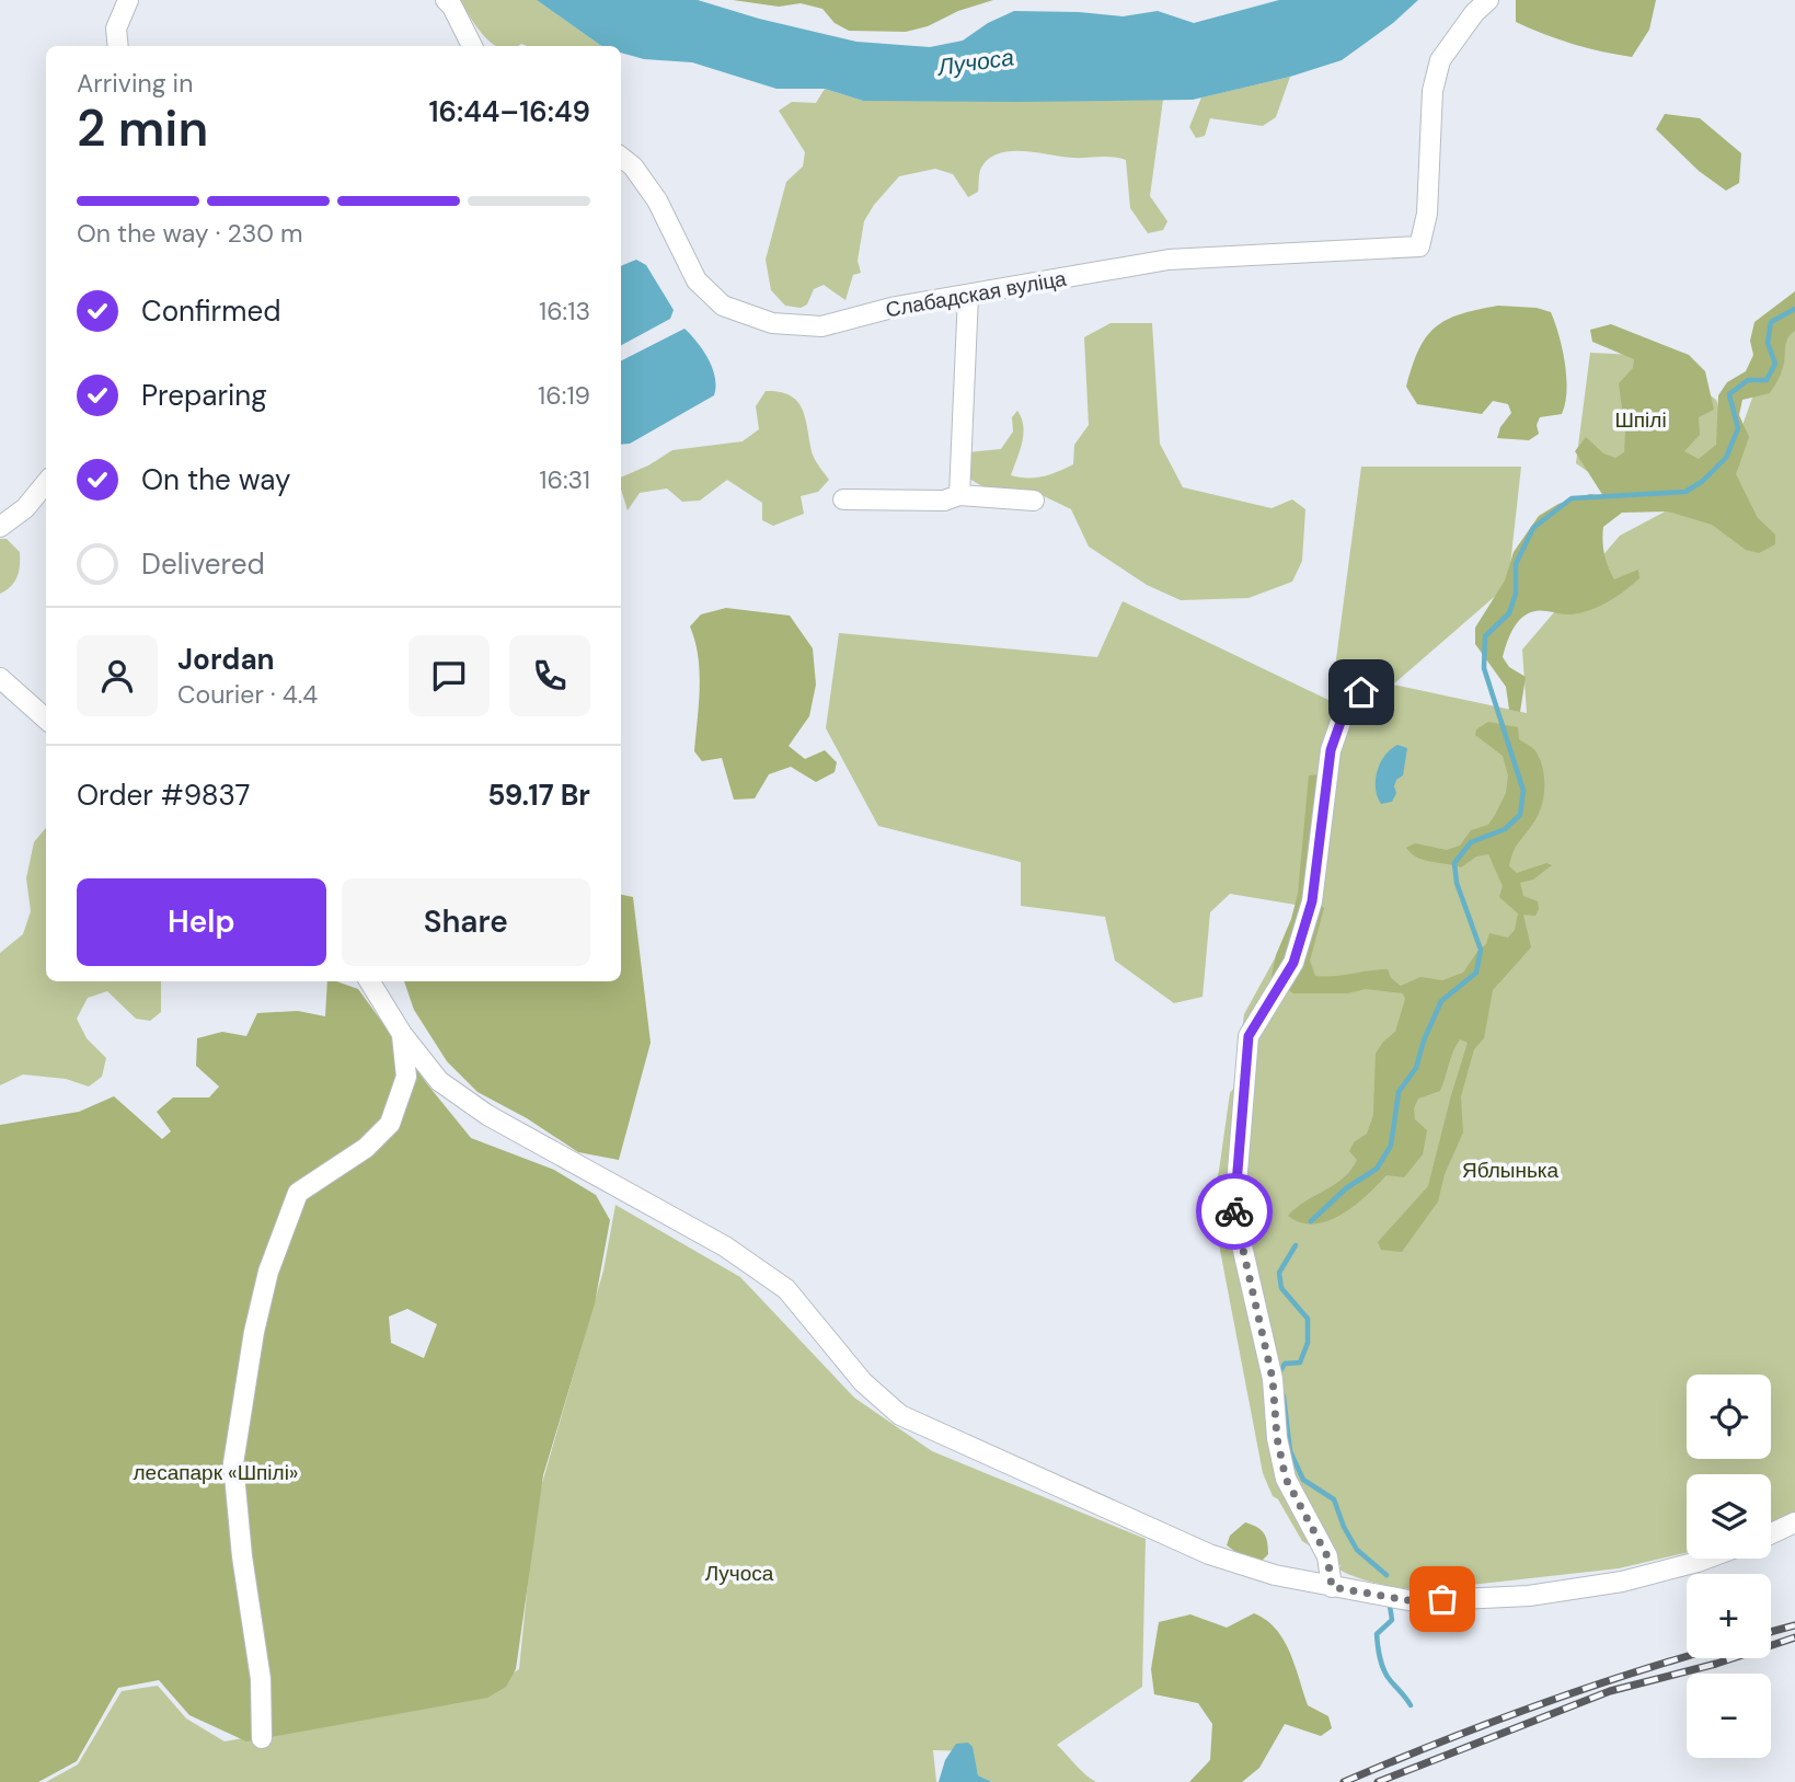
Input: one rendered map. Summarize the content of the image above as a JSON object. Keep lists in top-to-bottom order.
{
  "streets": {
    "street": ["Слабадская вуліца"]
  },
  "water": ["Лучоса"],
  "parks": [
    "Шпілі",
    "Яблынька",
    "лесапарк «Шпілі»",
    "Лучоса"
  ],
  "page": {
    "heading": ["2 min", "Arriving in", "16:44–16:49"],
    "panel": [
      "Jordan",
      "Courier · 4.4",
      "Order #9837",
      "59.17 Br"
    ],
    "bar": "On the way · 230 m",
    "list": [
      ["Confirmed", "16:13"],
      ["Preparing", "16:19"],
      ["On the way", "16:31"],
      "Delivered"
    ],
    "buttons": ["Help", "Share"],
    "map_buttons": ["+", "−"]
  }
}
